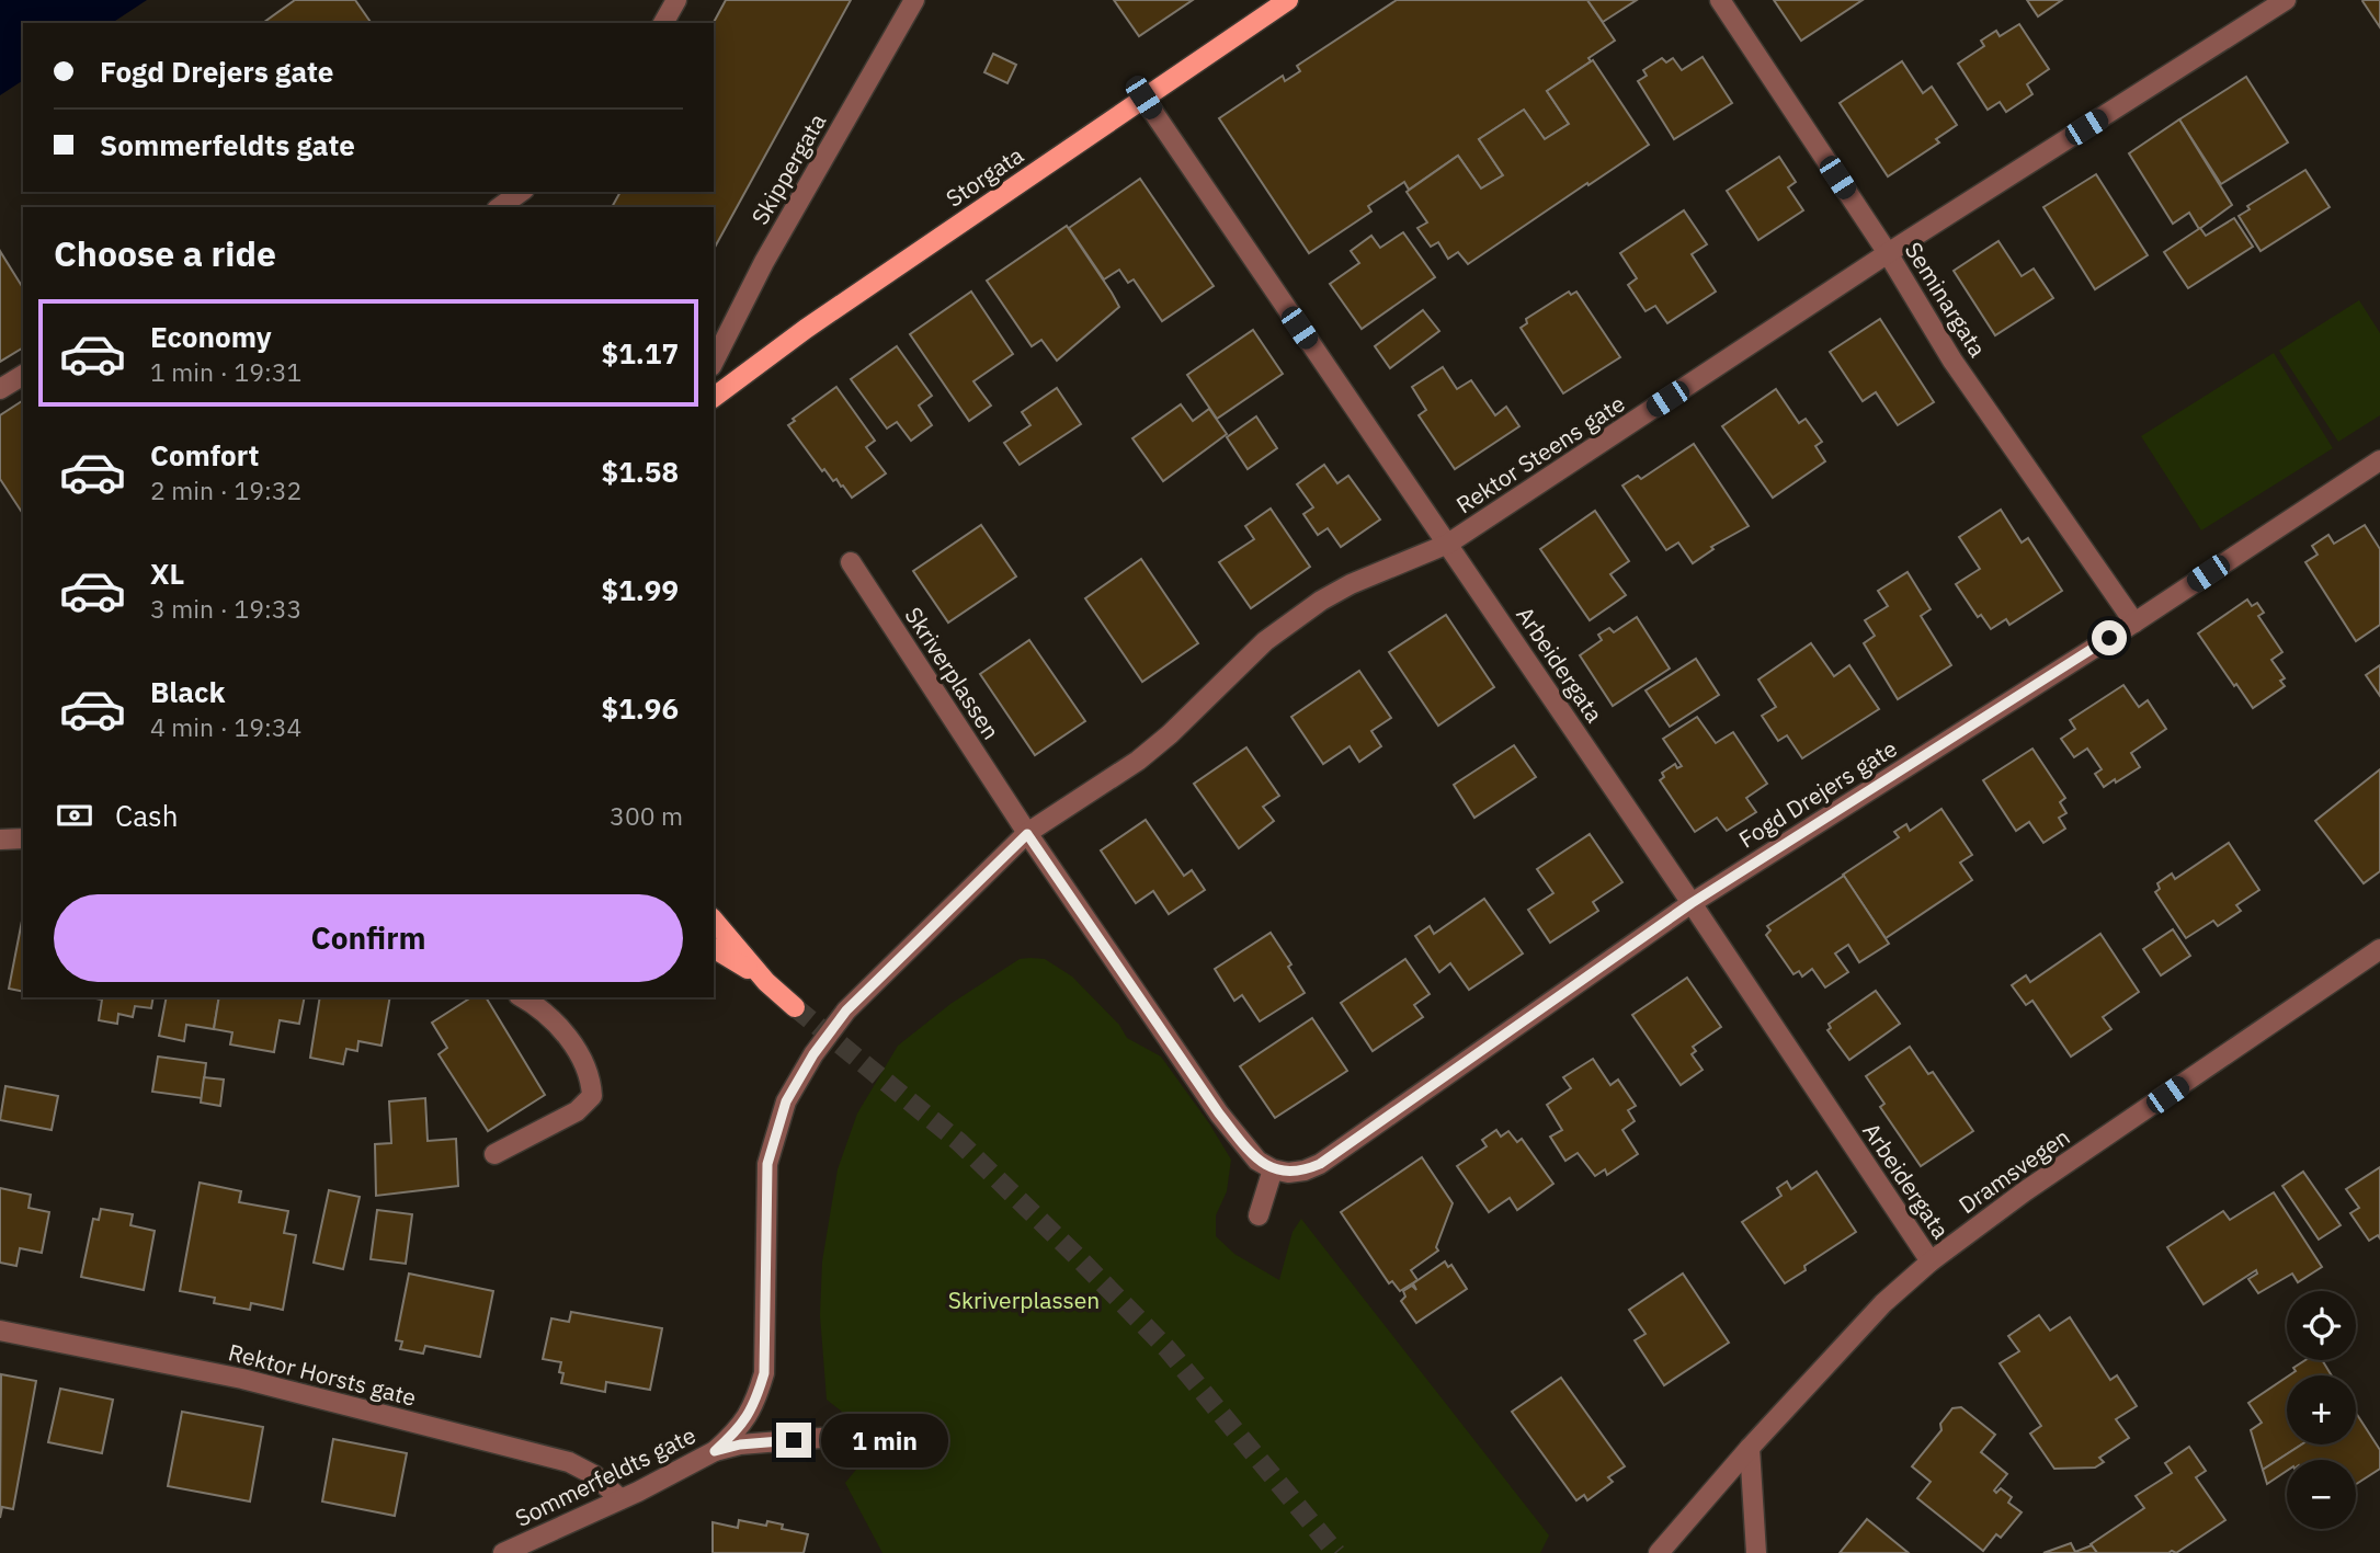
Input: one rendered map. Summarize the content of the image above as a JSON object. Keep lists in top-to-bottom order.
{
  "streets": {
    "main road": ["Storgata"],
    "street": [
      "Skippergata",
      "Seminargata",
      "Rektor Steens gate",
      "Arbeidergata",
      "Skriverplassen",
      "Fogd Drejers gate",
      "Dramsvegen",
      "Rektor Horsts gate",
      "Sommerfeldts gate"
    ]
  },
  "crossings": [
    ["Storgata", "Arbeidergata"],
    ["Seminargata", "Rektor Steens gate"],
    ["Seminargata", "Fogd Drejers gate"],
    ["Rektor Steens gate", "Arbeidergata"],
    ["Rektor Steens gate", "Skriverplassen"],
    ["Rektor Steens gate", "Sommerfeldts gate"],
    ["Arbeidergata", "Fogd Drejers gate"],
    ["Arbeidergata", "Dramsvegen"],
    ["Skriverplassen", "Fogd Drejers gate"],
    ["Rektor Horsts gate", "Sommerfeldts gate"]
  ],
  "parks": ["Skriverplassen"],
  "page": {
    "banner": ["Fogd Drejers gate", "Sommerfeldts gate"],
    "heading": "Choose a ride",
    "list": [
      {
        "name": "Economy",
        "note": "1 min · 19:31",
        "value": "$1.17"
      },
      {
        "name": "Comfort",
        "note": "2 min · 19:32",
        "value": "$1.58"
      },
      {
        "name": "XL",
        "note": "3 min · 19:33",
        "value": "$1.99"
      },
      {
        "name": "Black",
        "note": "4 min · 19:34",
        "value": "$1.96"
      }
    ],
    "pay": ["Cash", "300 m"],
    "buttons": "Confirm",
    "map_buttons": ["+", "−"],
    "bubble": "1 min"
  }
}
